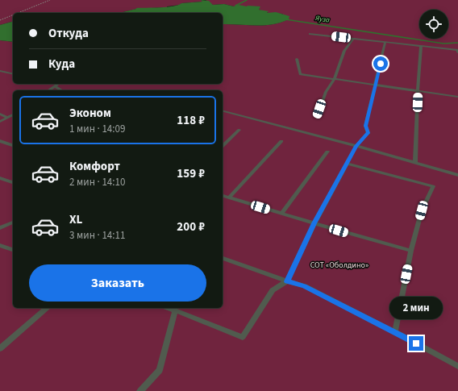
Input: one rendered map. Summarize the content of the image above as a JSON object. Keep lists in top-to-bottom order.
{
  "water": ["Яуза"],
  "parks": ["СОТ «Оболдино»"],
  "page": {
    "banner": ["Откуда", "Куда"],
    "list": [
      {
        "name": "Эконом",
        "note": "1 мин · 14:09",
        "value": "118 ₽"
      },
      {
        "name": "Комфорт",
        "note": "2 мин · 14:10",
        "value": "159 ₽"
      },
      {
        "name": "XL",
        "note": "3 мин · 14:11",
        "value": "200 ₽"
      }
    ],
    "buttons": "Заказать",
    "bubble": "2 мин"
  }
}
